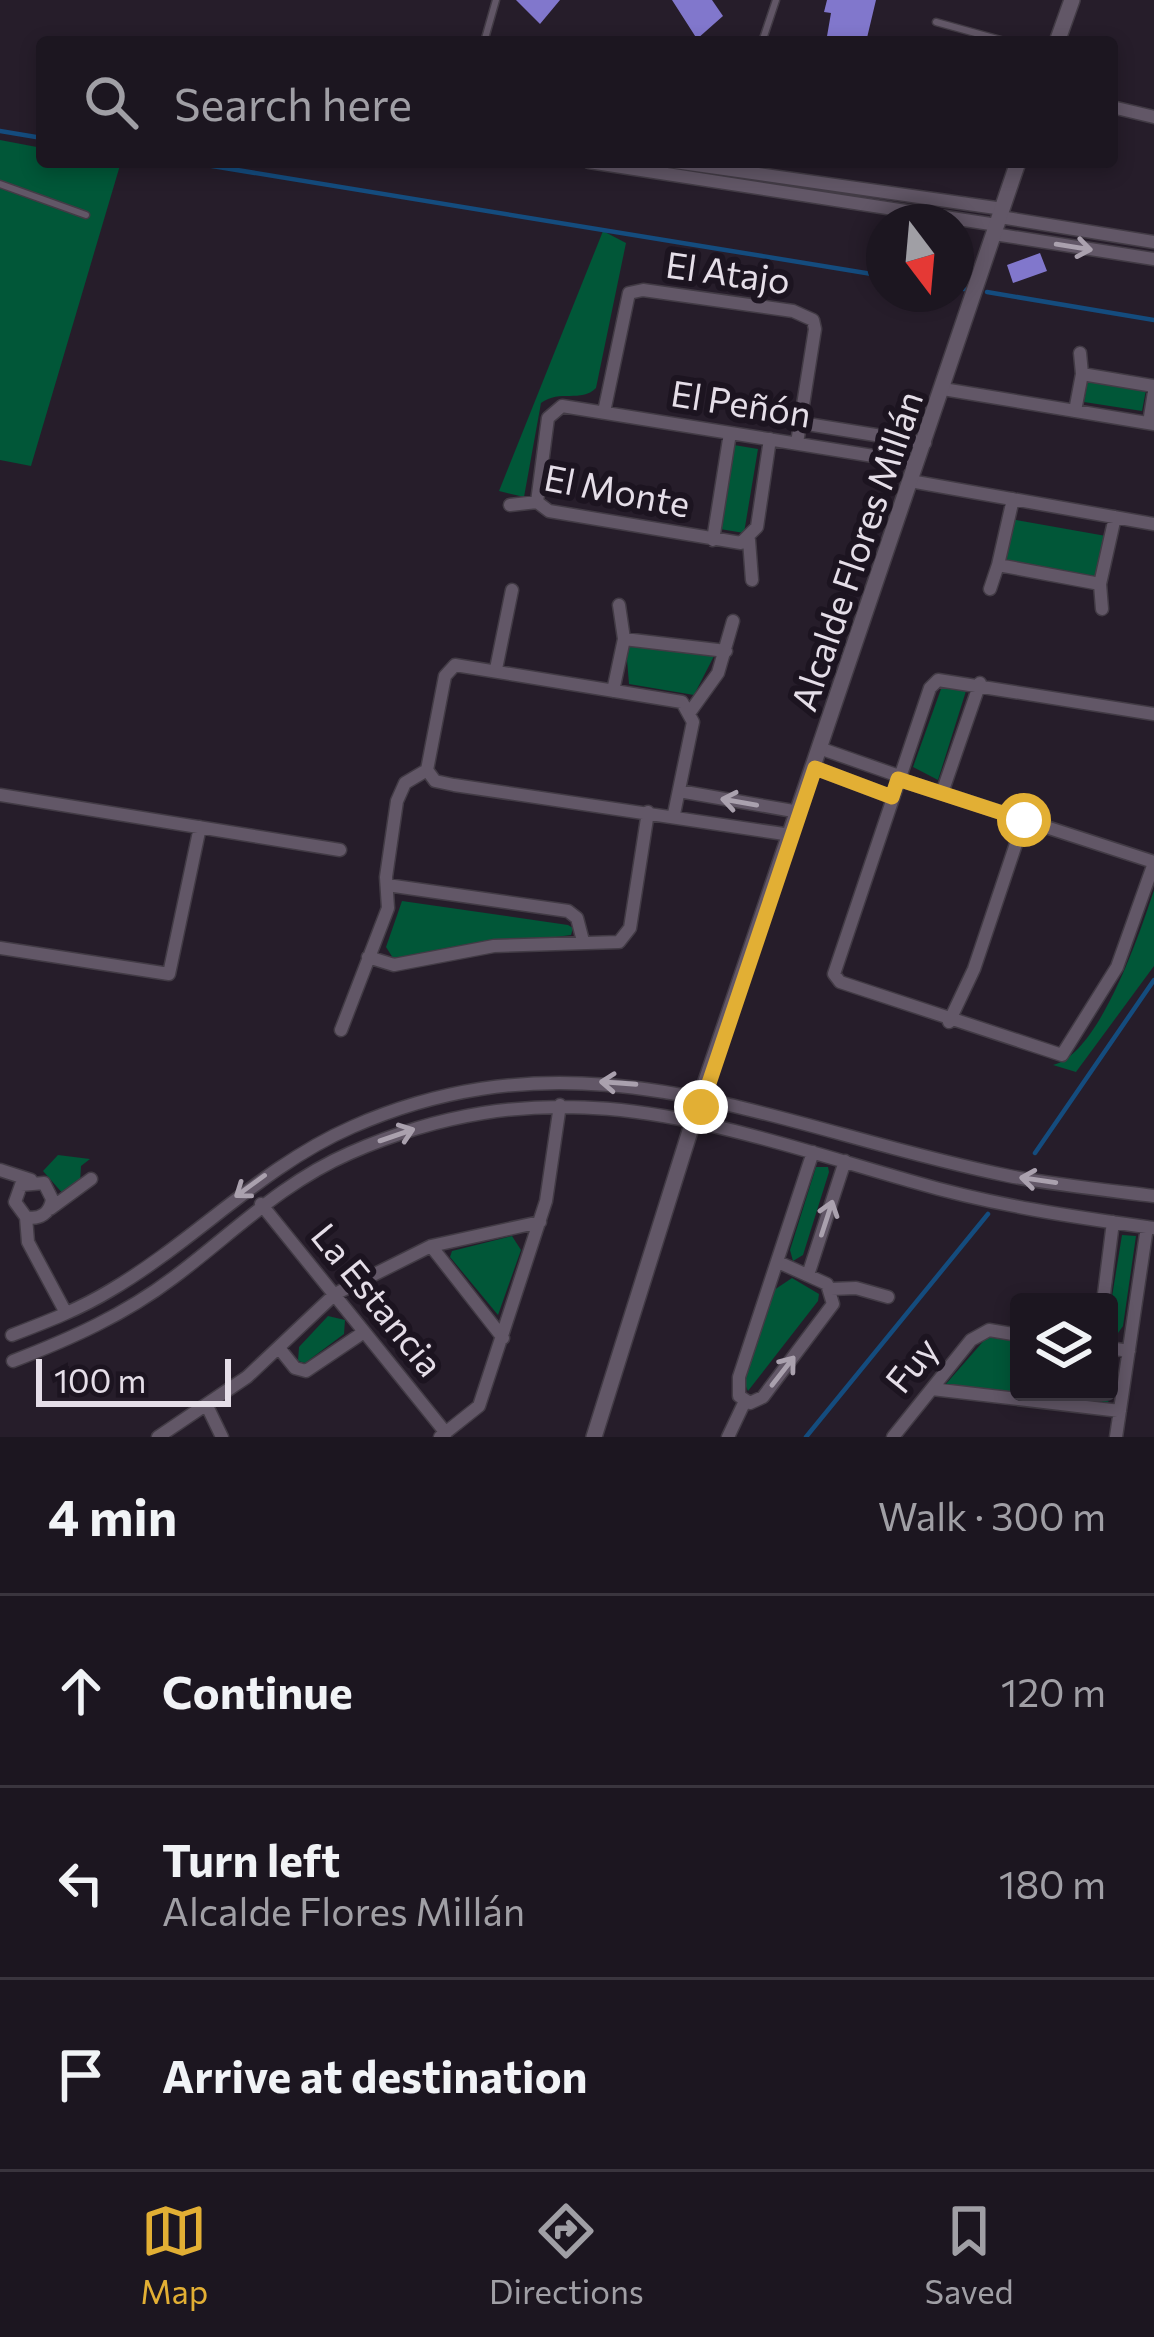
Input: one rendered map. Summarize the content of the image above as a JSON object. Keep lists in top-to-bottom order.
{
  "streets": {
    "street": [
      "El Atajo",
      "El Peñón",
      "El Monte",
      "Alcalde Flores Millán",
      "La Estancia",
      "Fuy"
    ]
  },
  "crossings": [
    ["El Atajo", "El Peñón"],
    ["El Peñón", "El Monte"],
    ["El Peñón", "Alcalde Flores Millán"]
  ],
  "scale_bar": "100 m",
  "north": "bottom",
  "page": {
    "search": "Search here",
    "scale": "100 m",
    "heading": ["4 min", "Walk · 300 m"],
    "list": [
      ["Continue", "120 m"],
      ["Turn left", "Alcalde Flores Millán", "180 m"],
      "Arrive at destination"
    ],
    "nav": ["Map", "Directions", "Saved"]
  }
}
